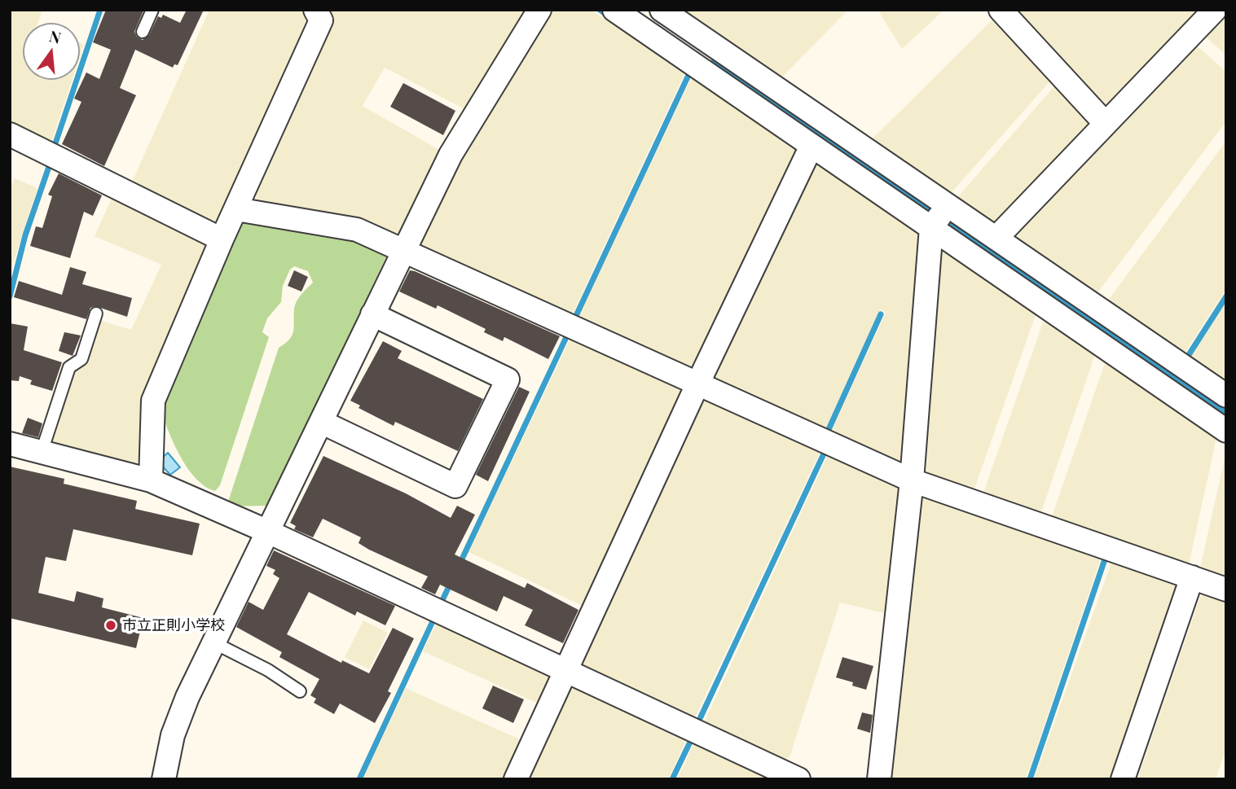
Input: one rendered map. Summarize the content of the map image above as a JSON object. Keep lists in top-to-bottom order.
{
  "places": ["市立正則小学校"],
  "north": "top"
}
